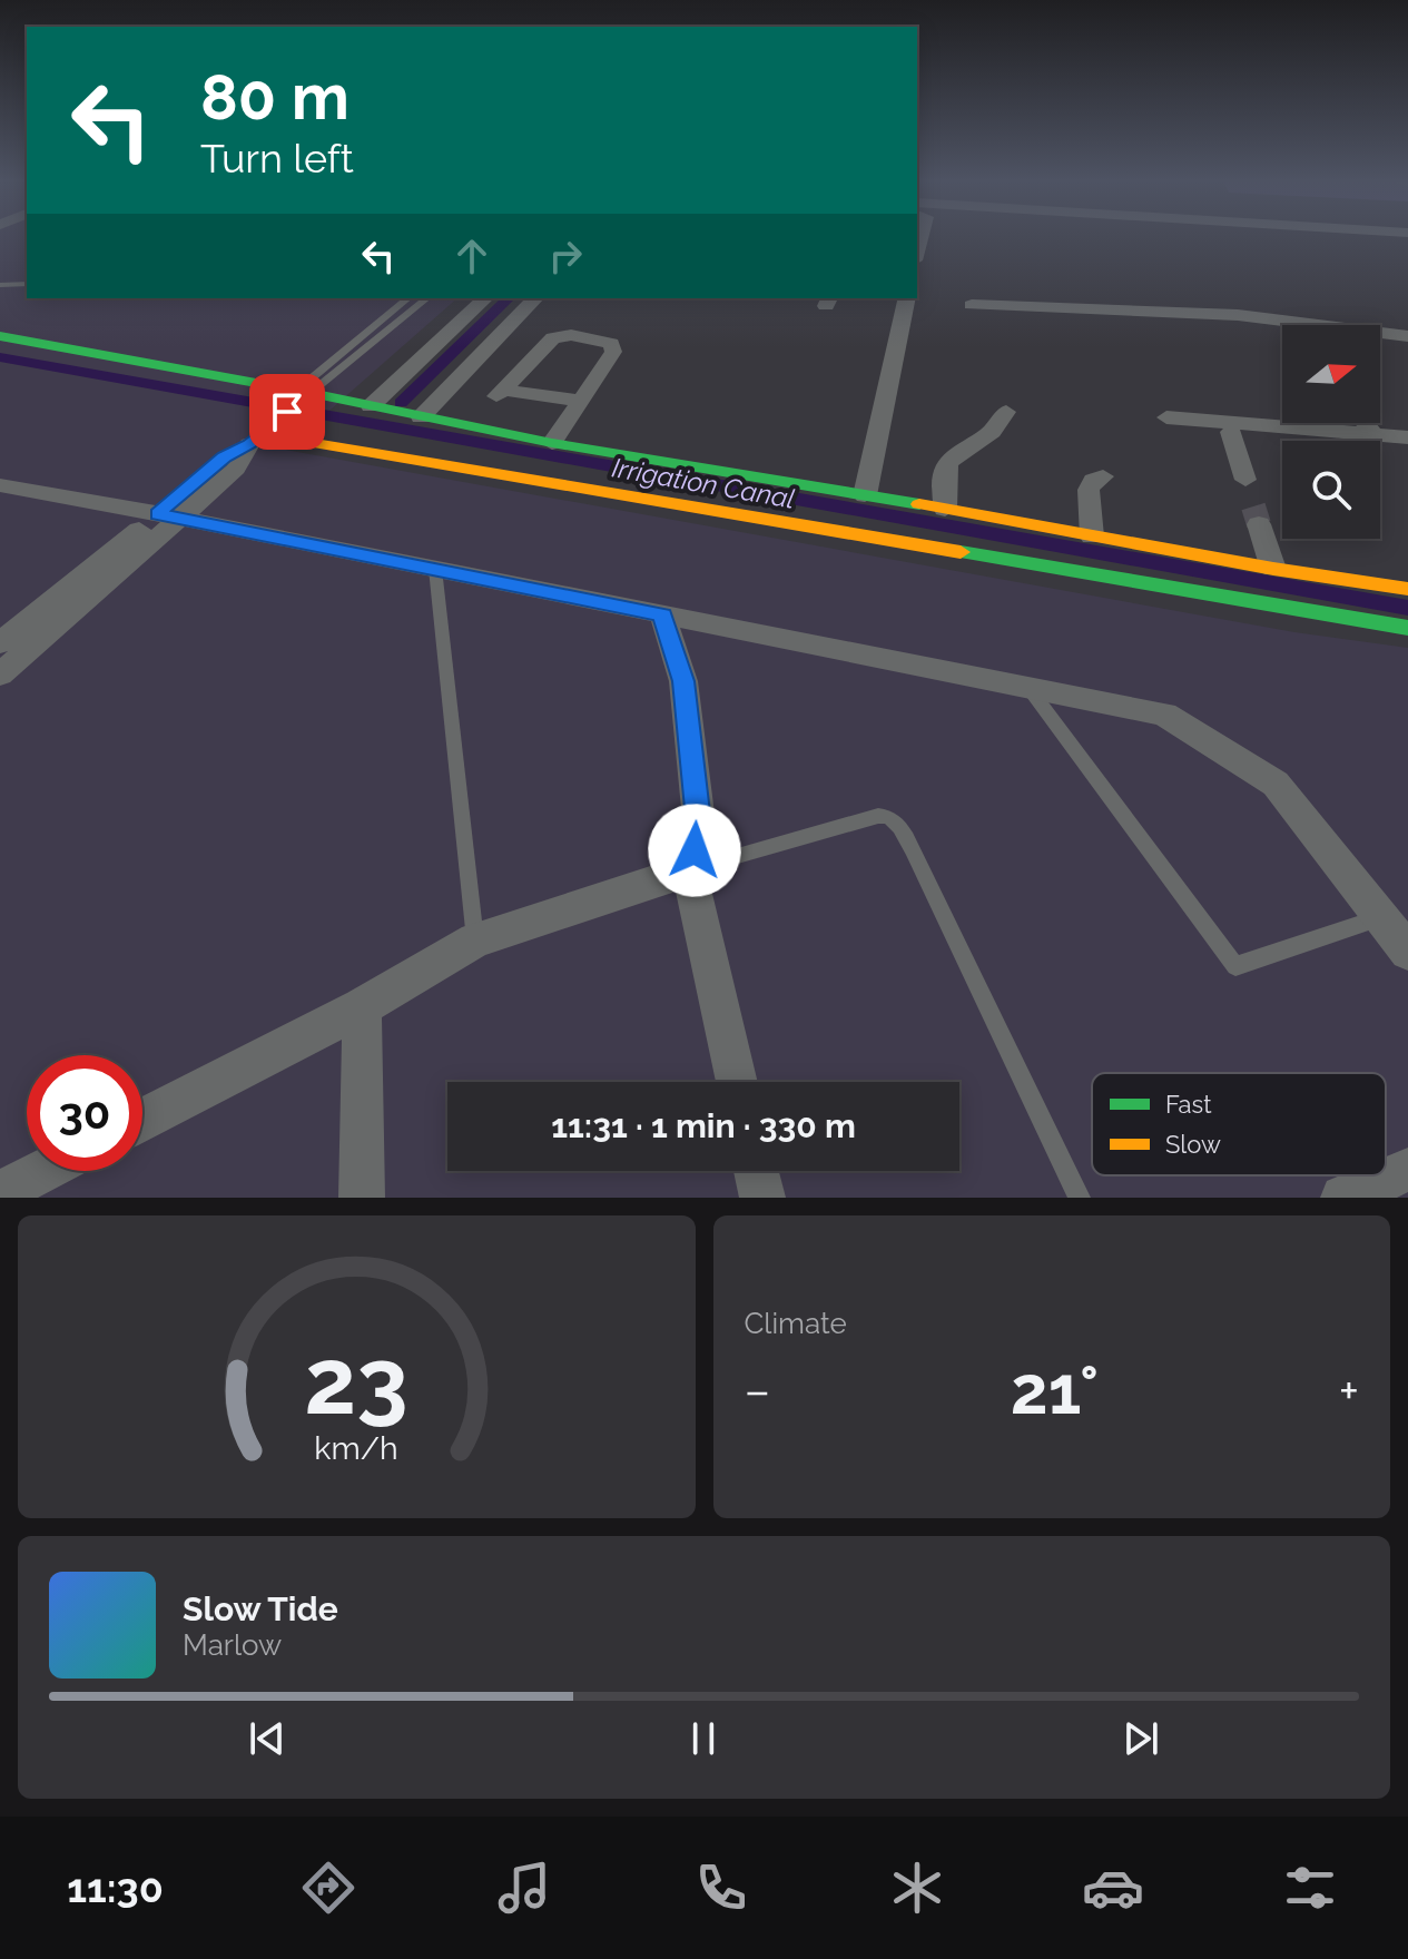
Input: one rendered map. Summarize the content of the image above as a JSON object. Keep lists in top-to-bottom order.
{
  "water": ["Irrigation Canal"],
  "legend": ["Fast", "Slow"],
  "north": "right",
  "page": {
    "turn": ["80 m", "Turn left"],
    "limit": "30",
    "trip": "11:31 · 1 min · 330 m",
    "tile": "Climate",
    "heat": ["−", "21°", "+"],
    "song": ["Slow Tide", "Marlow"],
    "tabs": "11:30",
    "gauge": ["23", "km/h"]
  }
}
